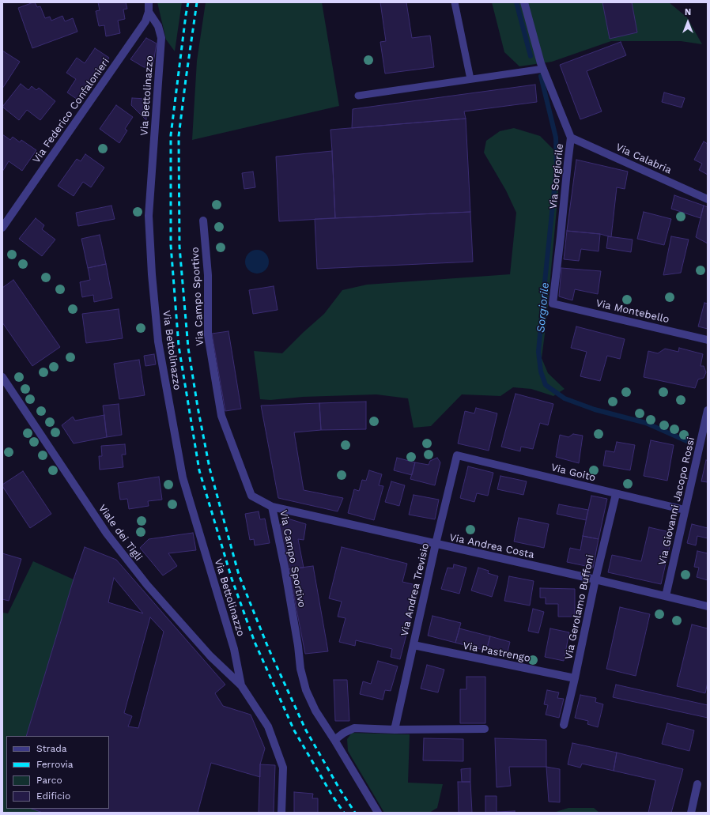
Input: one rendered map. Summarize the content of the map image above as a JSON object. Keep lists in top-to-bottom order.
{
  "streets": {
    "street": [
      "Via Bettolinazzo",
      "Via Federico Confalonieri",
      "Via Calabria",
      "Via Sorgiorile",
      "Via Campo Sportivo",
      "Via Montebello",
      "Via Goito",
      "Via Giovanni Jacopo Rossi",
      "Viale dei Tigli",
      "Via Andrea Costa",
      "Via Andrea Trevisio",
      "Via Gerolamo Buffoni",
      "Via Pastrengo"
    ]
  },
  "crossings": [
    ["Via Bettolinazzo", "Via Federico Confalonieri"],
    ["Via Bettolinazzo", "Viale dei Tigli"],
    ["Via Calabria", "Via Sorgiorile"],
    ["Via Sorgiorile", "Via Montebello"],
    ["Via Campo Sportivo", "Via Andrea Costa"],
    ["Via Goito", "Via Giovanni Jacopo Rossi"],
    ["Via Goito", "Via Andrea Trevisio"],
    ["Via Goito", "Via Gerolamo Buffoni"],
    ["Via Giovanni Jacopo Rossi", "Via Andrea Costa"],
    ["Via Andrea Costa", "Via Andrea Trevisio"],
    ["Via Andrea Costa", "Via Gerolamo Buffoni"],
    ["Via Andrea Trevisio", "Via Pastrengo"],
    ["Via Gerolamo Buffoni", "Via Pastrengo"]
  ],
  "water": ["Sorgiorile"],
  "legend": [
    "Strada",
    "Ferrovia",
    "Parco",
    "Edificio"
  ],
  "north": "top"
}
